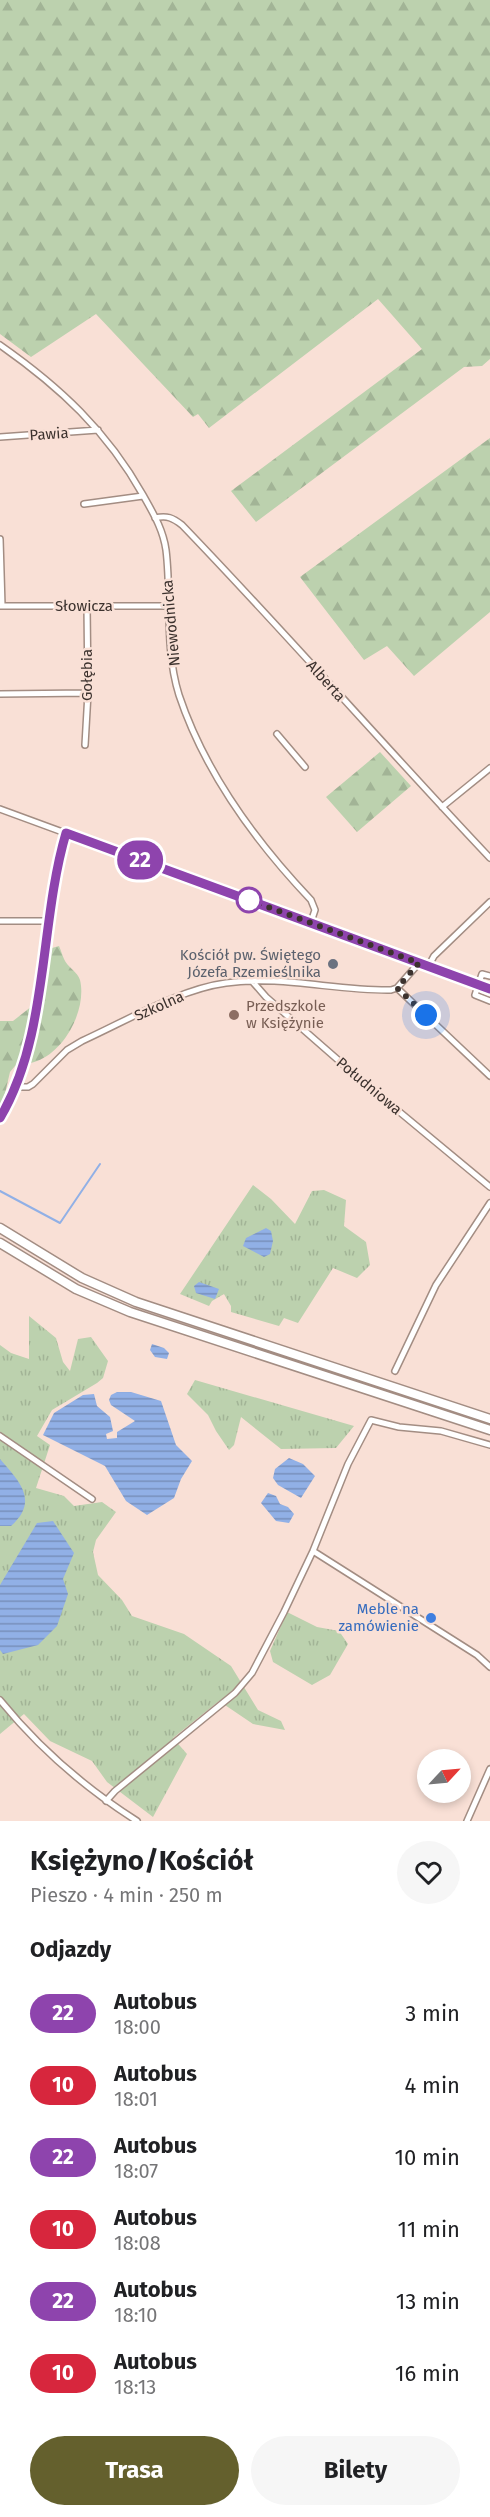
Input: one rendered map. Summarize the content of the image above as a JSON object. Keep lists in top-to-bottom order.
{
  "streets": {
    "street": [
      "Pawia",
      "Słowicza",
      "Niewodnicka",
      "Gołębia",
      "Alberta",
      "Szkolna",
      "Południowa"
    ]
  },
  "crossings": [
    ["Pawia", "Niewodnicka"],
    ["Słowicza", "Niewodnicka"],
    ["Słowicza", "Gołębia"],
    ["Niewodnicka", "Alberta"],
    ["Szkolna", "Południowa"]
  ],
  "places": ["Kościół pw. Świętego Józefa Rzemieślnika", "Przedszkole w Księżynie", "Meble na zamówienie"],
  "lines": ["bus line 22"],
  "north": "top right",
  "page": {
    "on_map": "22",
    "heading": [
      ["Księżyno/Kościół", "Pieszo · 4 min · 250 m"],
      "Odjazdy"
    ],
    "list": [
      {
        "mark": "22",
        "name": "Autobus",
        "note": "18:00",
        "value": "3 min"
      },
      {
        "mark": "10",
        "name": "Autobus",
        "note": "18:01",
        "value": "4 min"
      },
      {
        "mark": "22",
        "name": "Autobus",
        "note": "18:07",
        "value": "10 min"
      },
      {
        "mark": "10",
        "name": "Autobus",
        "note": "18:08",
        "value": "11 min"
      },
      {
        "mark": "22",
        "name": "Autobus",
        "note": "18:10",
        "value": "13 min"
      },
      {
        "mark": "10",
        "name": "Autobus",
        "note": "18:13",
        "value": "16 min"
      }
    ],
    "buttons": ["Trasa", "Bilety"]
  }
}
